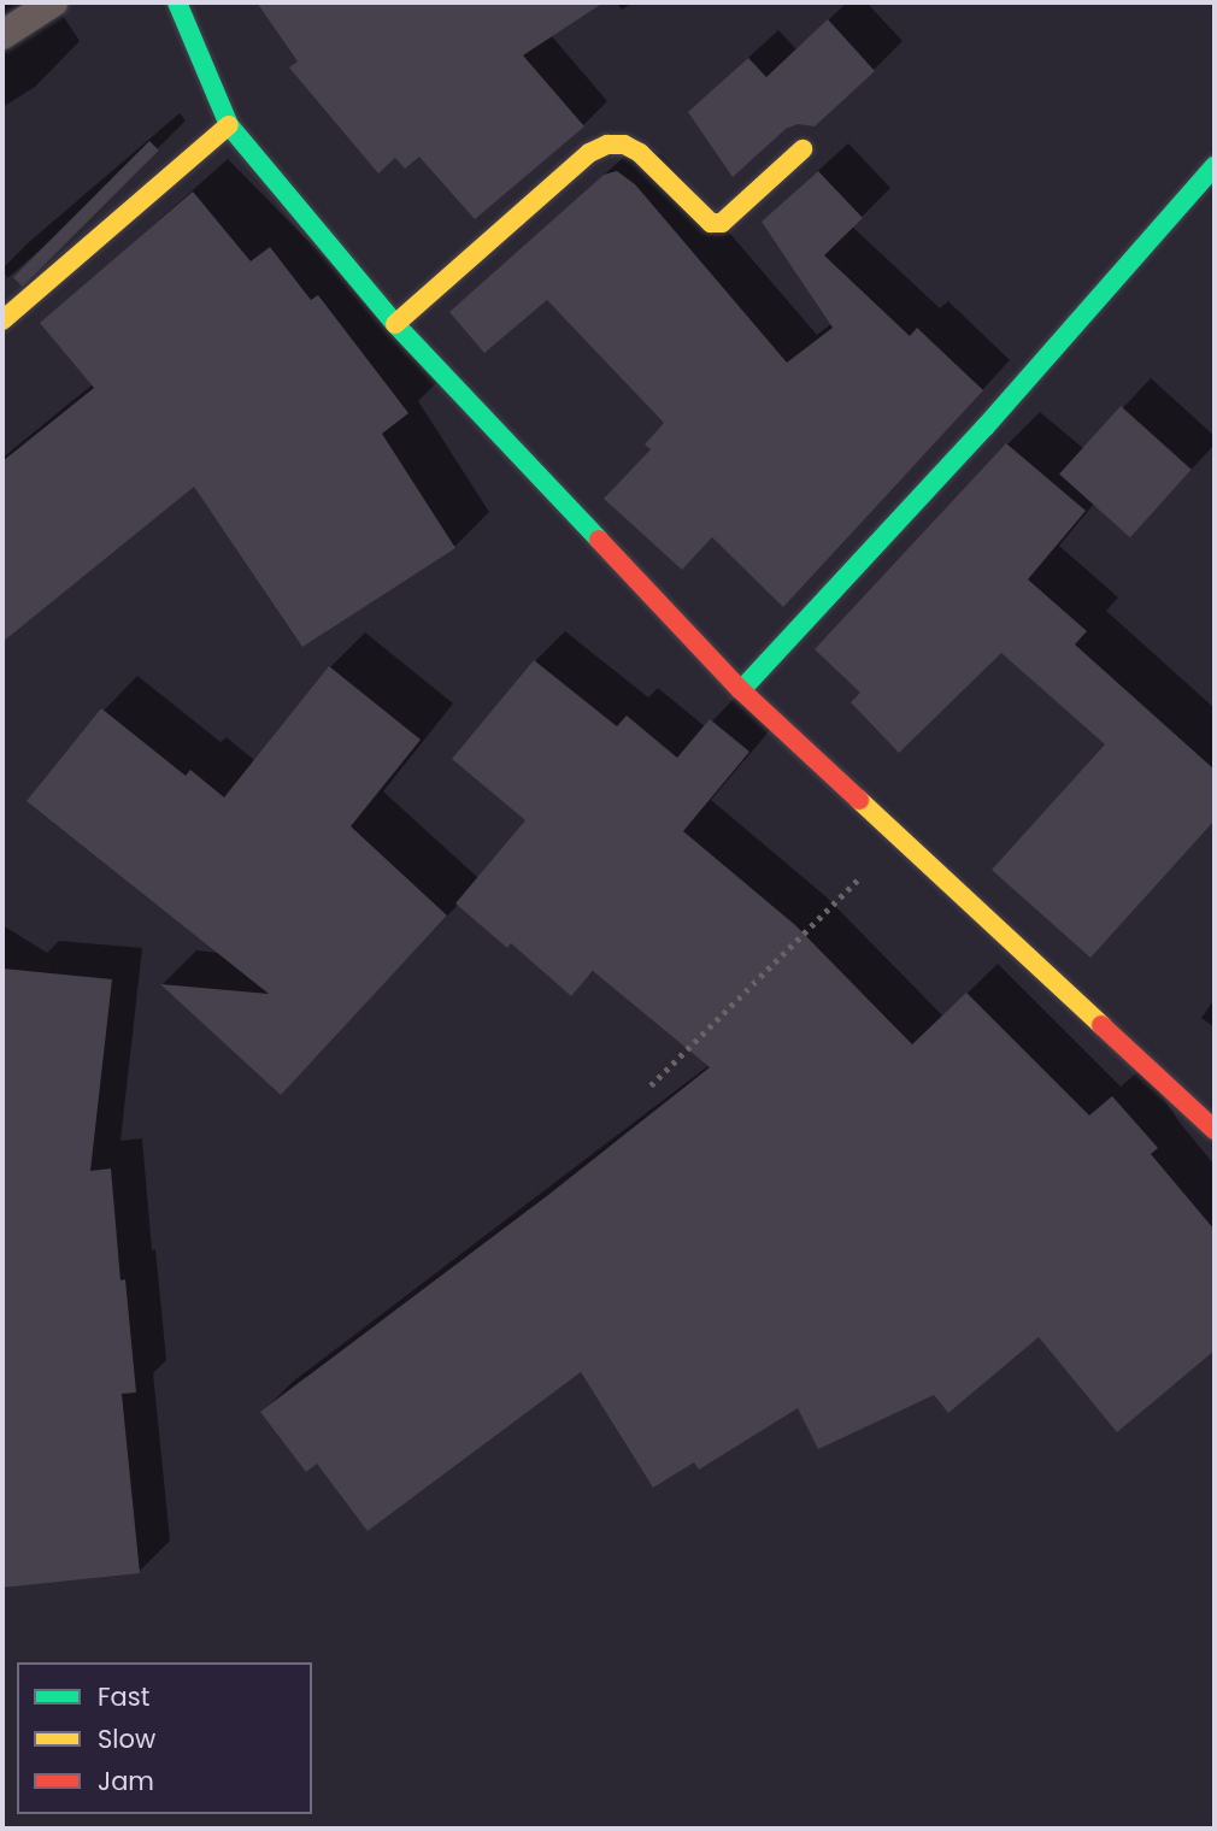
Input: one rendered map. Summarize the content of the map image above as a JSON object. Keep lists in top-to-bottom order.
{
  "legend": ["Fast", "Slow", "Jam"]
}
